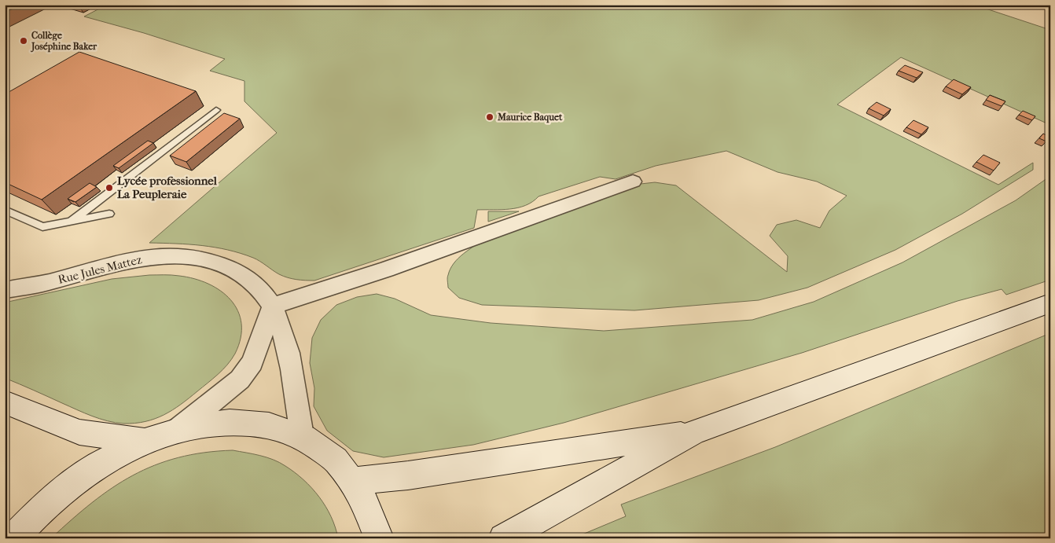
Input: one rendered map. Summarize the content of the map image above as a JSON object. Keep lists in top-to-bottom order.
{
  "streets": {
    "street": ["Rue Jules Mattez"]
  },
  "places": ["Collège Joséphine Baker", "Maurice Baquet", "Lycée professionnel La Peupleraie"]
}
